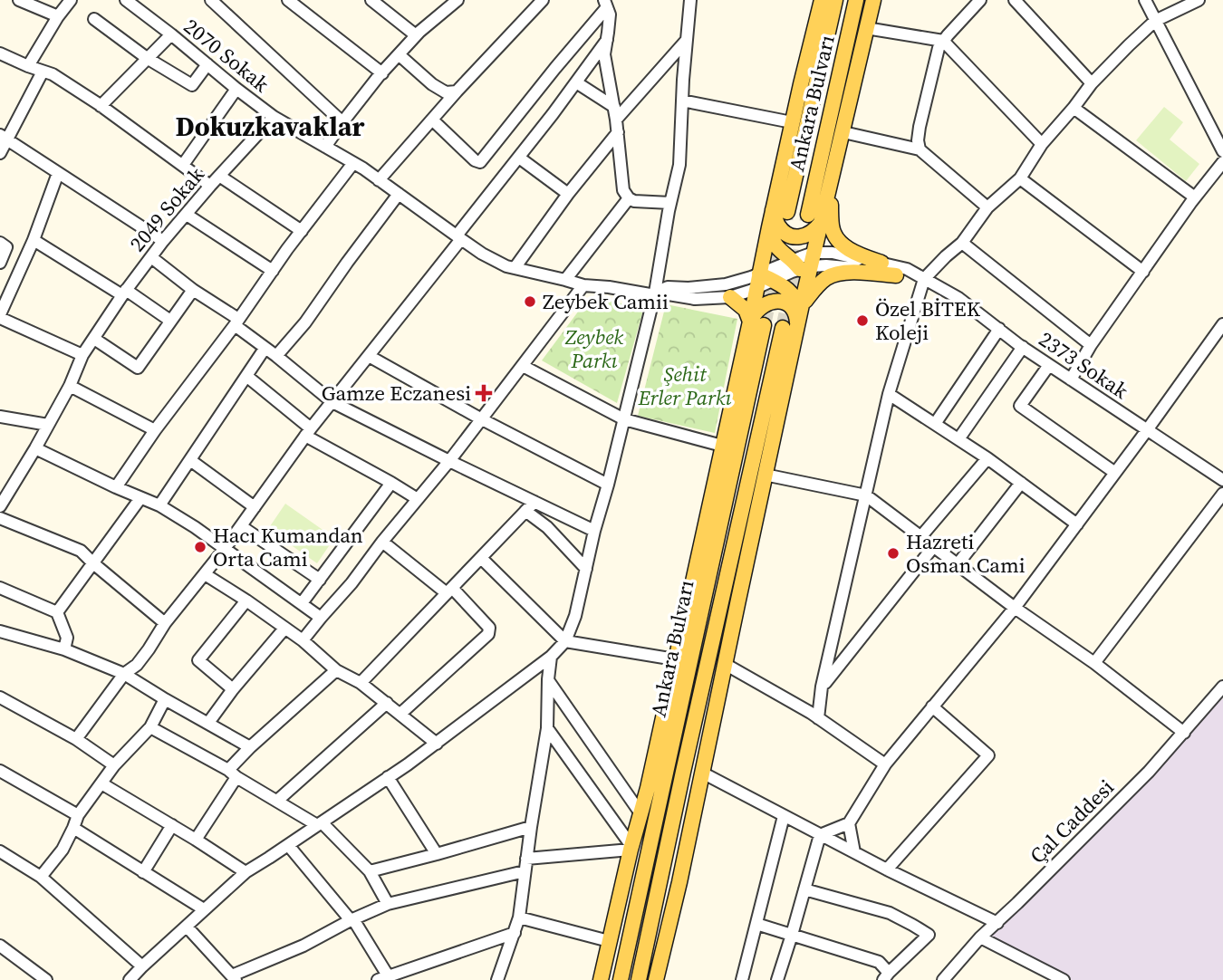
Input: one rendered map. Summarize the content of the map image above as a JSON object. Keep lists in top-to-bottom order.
{
  "streets": {
    "main road": ["Ankara Bulvarı"],
    "street": [
      "2070 Sokak",
      "2049 Sokak",
      "2373 Sokak",
      "Çal Caddesi"
    ]
  },
  "crossings": [
    ["2070 Sokak", "2049 Sokak"]
  ],
  "districts": ["Dokuzkavaklar"],
  "parks": ["Zeybek Parkı", "Şehit Erler Parkı"],
  "places": {
    "other": [
      "Zeybek Camii",
      "Özel BİTEK Koleji",
      "Hacı Kumandan Orta Cami",
      "Hazreti Osman Cami"
    ],
    "health": ["Gamze Eczanesi"]
  }
}
